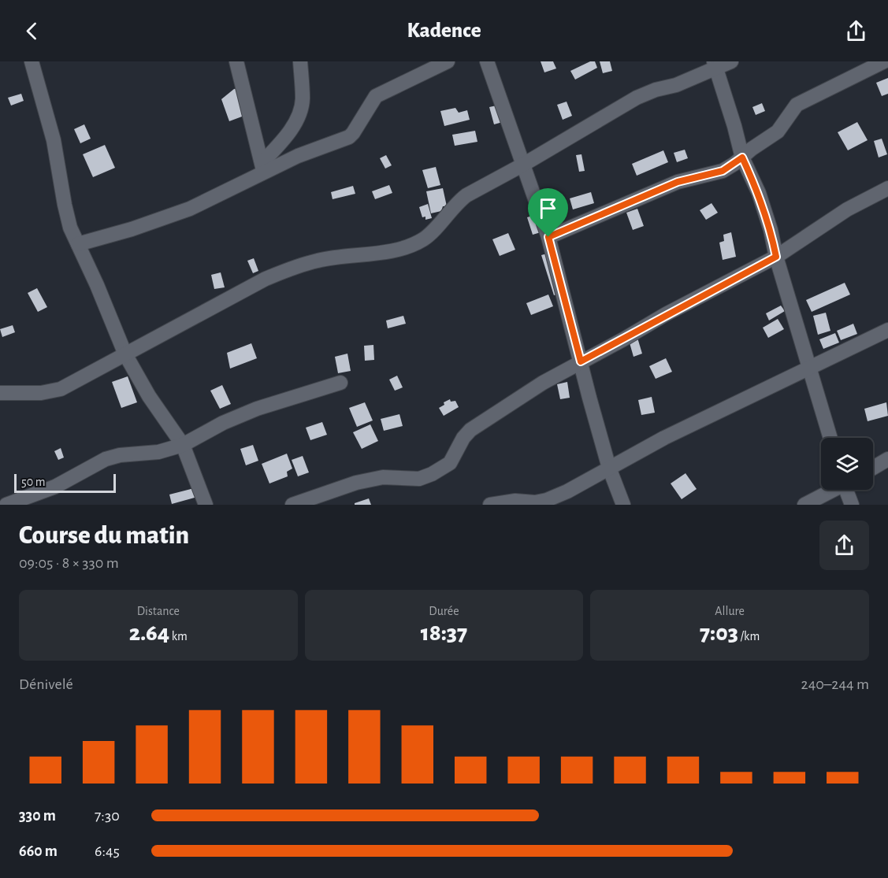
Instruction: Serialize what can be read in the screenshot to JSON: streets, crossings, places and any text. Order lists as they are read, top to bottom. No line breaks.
{"scale_bar":"50 m","page":{"header":"Kadence","scale":"50 m","heading":["Course du matin","09:05 · 8 × 330 m"],"stats":[["Distance","2.64 km"],["Durée","18:37"],["Allure","7:03 /km"]],"chart":["Dénivelé","240–244 m"],"list":[{"name":"330 m","note":"7:30"},{"name":"660 m","note":"6:45"}]}}
